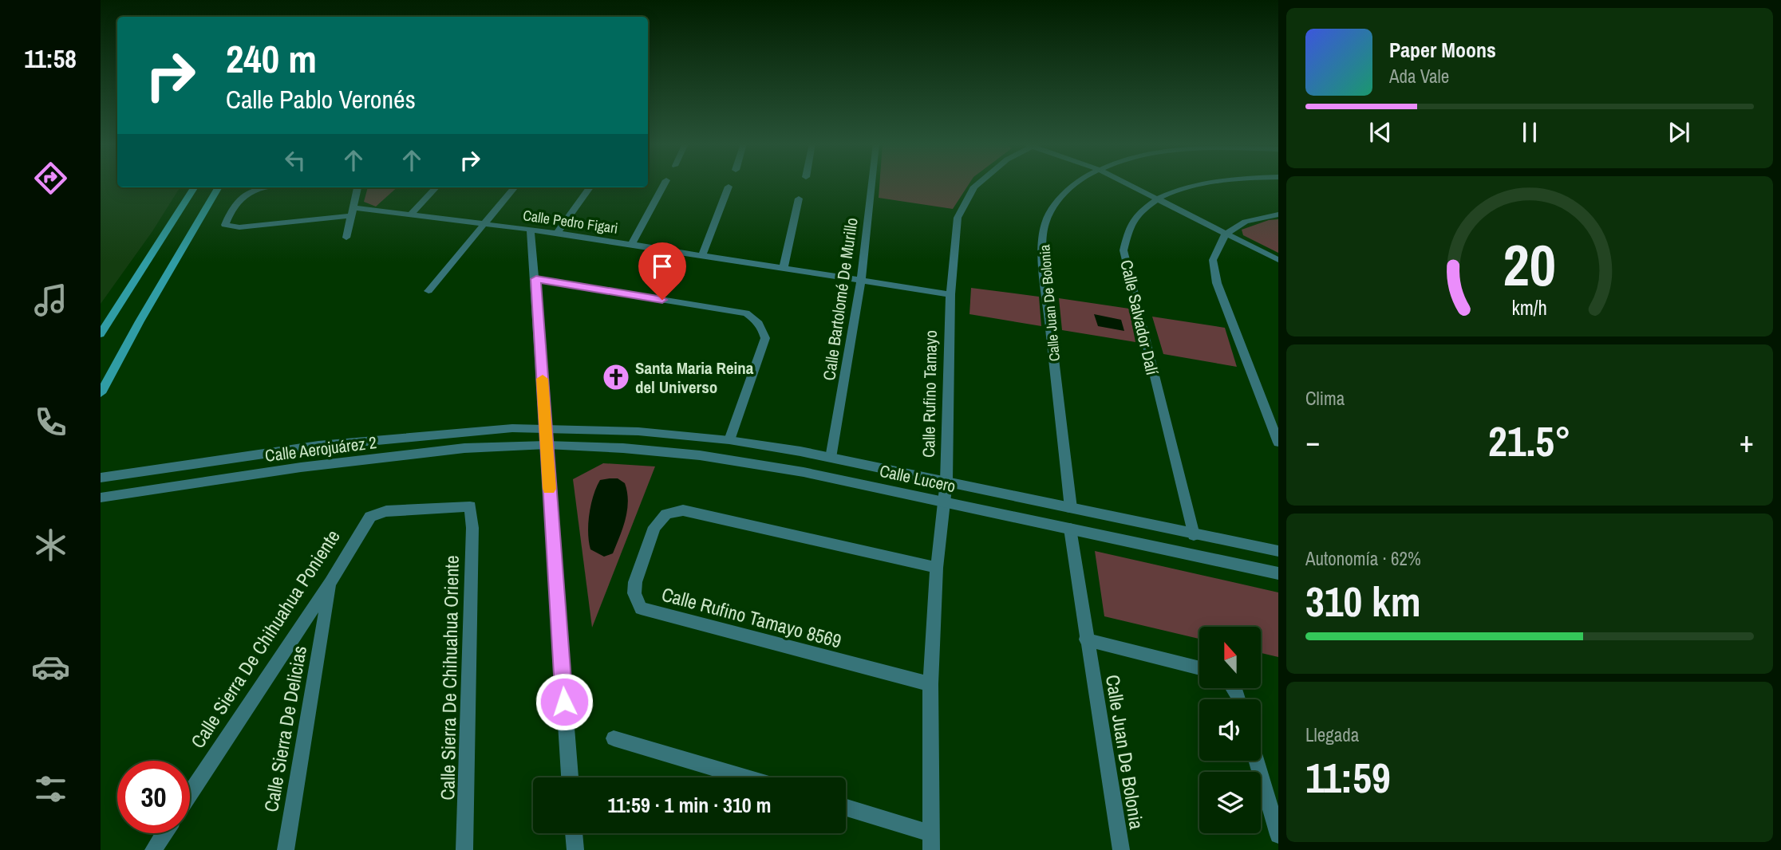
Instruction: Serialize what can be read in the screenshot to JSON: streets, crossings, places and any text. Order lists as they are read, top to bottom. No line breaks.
{"streets":{"street":["Calle Pedro Figari","Calle Bartolomé De Murillo","Calle Juan De Bolonia","Calle Salvador Dalí","Calle Rufino Tamayo","Calle Aerojuárez 2","Calle Lucero","Calle Rufino Tamayo 8569","Calle Sierra De Chihuahua Poniente","Calle Sierra De Chihuahua Oriente","Calle Sierra De Delicias"]},"crossings":[["Calle Pedro Figari","Calle Bartolomé De Murillo"],["Calle Pedro Figari","Calle Rufino Tamayo"],["Calle Bartolomé De Murillo","Calle Lucero"],["Calle Juan De Bolonia","Calle Lucero"],["Calle Salvador Dalí","Calle Lucero"],["Calle Rufino Tamayo","Calle Lucero"],["Calle Rufino Tamayo","Calle Rufino Tamayo 8569"],["Calle Aerojuárez 2","Calle Lucero"],["Calle Sierra De Chihuahua Poniente","Calle Sierra De Chihuahua Oriente"],["Calle Sierra De Chihuahua Poniente","Calle Sierra De Delicias"]],"places":{"church":["Santa Maria Reina del Universo"]},"north":"top","page":{"tabs":"11:58","turn":["240 m","Calle Pablo Veronés"],"song":["Paper Moons","Ada Vale"],"tile":["Clima",["Autonomía · 62%","310 km"],["Llegada","11:59"]],"heat":["−","21.5°","+"],"limit":"30","trip":"11:59 · 1 min · 310 m","gauge":["20","km/h"]}}
